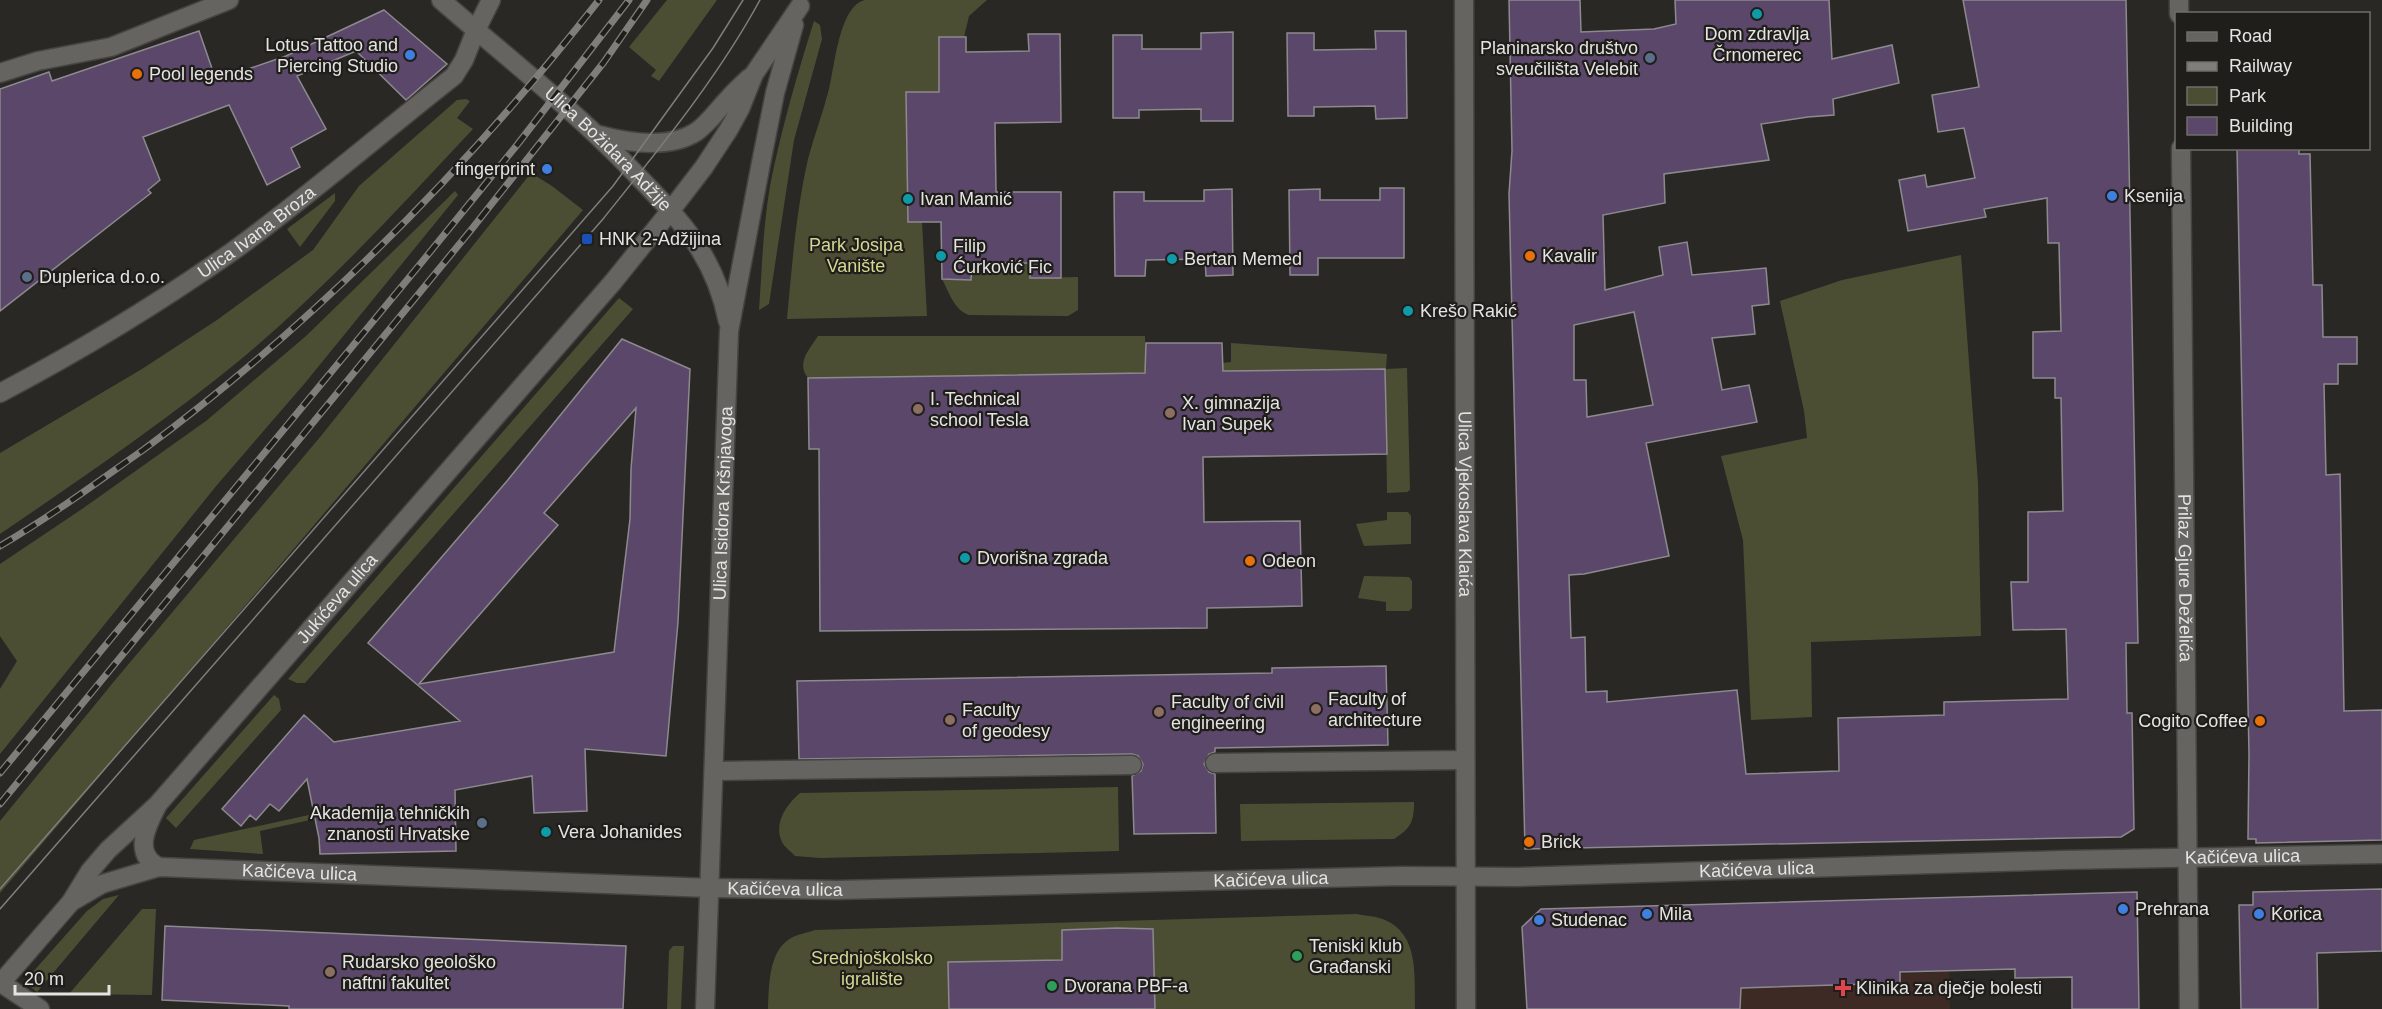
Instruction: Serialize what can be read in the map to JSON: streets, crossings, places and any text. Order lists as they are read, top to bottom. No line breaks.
{"streets":{"street":["Ulica Božidara Adžije","Ulica Ivana Broza","Ulica Isidora Kršnjavoga","Ulica Vjekoslava Klaića","Prilaz Gjure Deželića","Jukićeva ulica","Kačićeva ulica"]},"crossings":[["Ulica Božidara Adžije","Ulica Ivana Broza"],["Ulica Božidara Adžije","Ulica Isidora Kršnjavoga"],["Ulica Božidara Adžije","Jukićeva ulica"],["Ulica Isidora Kršnjavoga","Kačićeva ulica"],["Ulica Vjekoslava Klaića","Kačićeva ulica"],["Prilaz Gjure Deželića","Kačićeva ulica"],["Jukićeva ulica","Kačićeva ulica"]],"parks":["Park Josipa Vanište","Srednjoškolsko igralište"],"places":{"other":["Dom zdravlja Črnomerec","Lotus Tattoo and Piercing Studio","Planinarsko društvo sveučilišta Velebit","Pool legends","fingerprint","Ksenija","Ivan Mamić","Filip Ćurković Fic","Kavalir","Bertan Memed","Duplerica d.o.o.","Krešo Rakić","I. Technical school Tesla","X. gimnazija Ivan Supek","Dvorišna zgrada","Odeon","Faculty of architecture","Faculty of civil engineering","Faculty of geodesy","Cogito Coffee","Akademija tehničkih znanosti Hrvatske","Vera Johanides","Brick","Prehrana","Mila","Korica","Studenac","Teniski klub Građanski","Rudarsko geološko naftni fakultet","Dvorana PBF-a"],"transit":["HNK 2-Adžijina"],"health":["Klinika za dječje bolesti"]},"legend":["Road","Railway","Park","Building"],"scale_bar":"20 m"}
